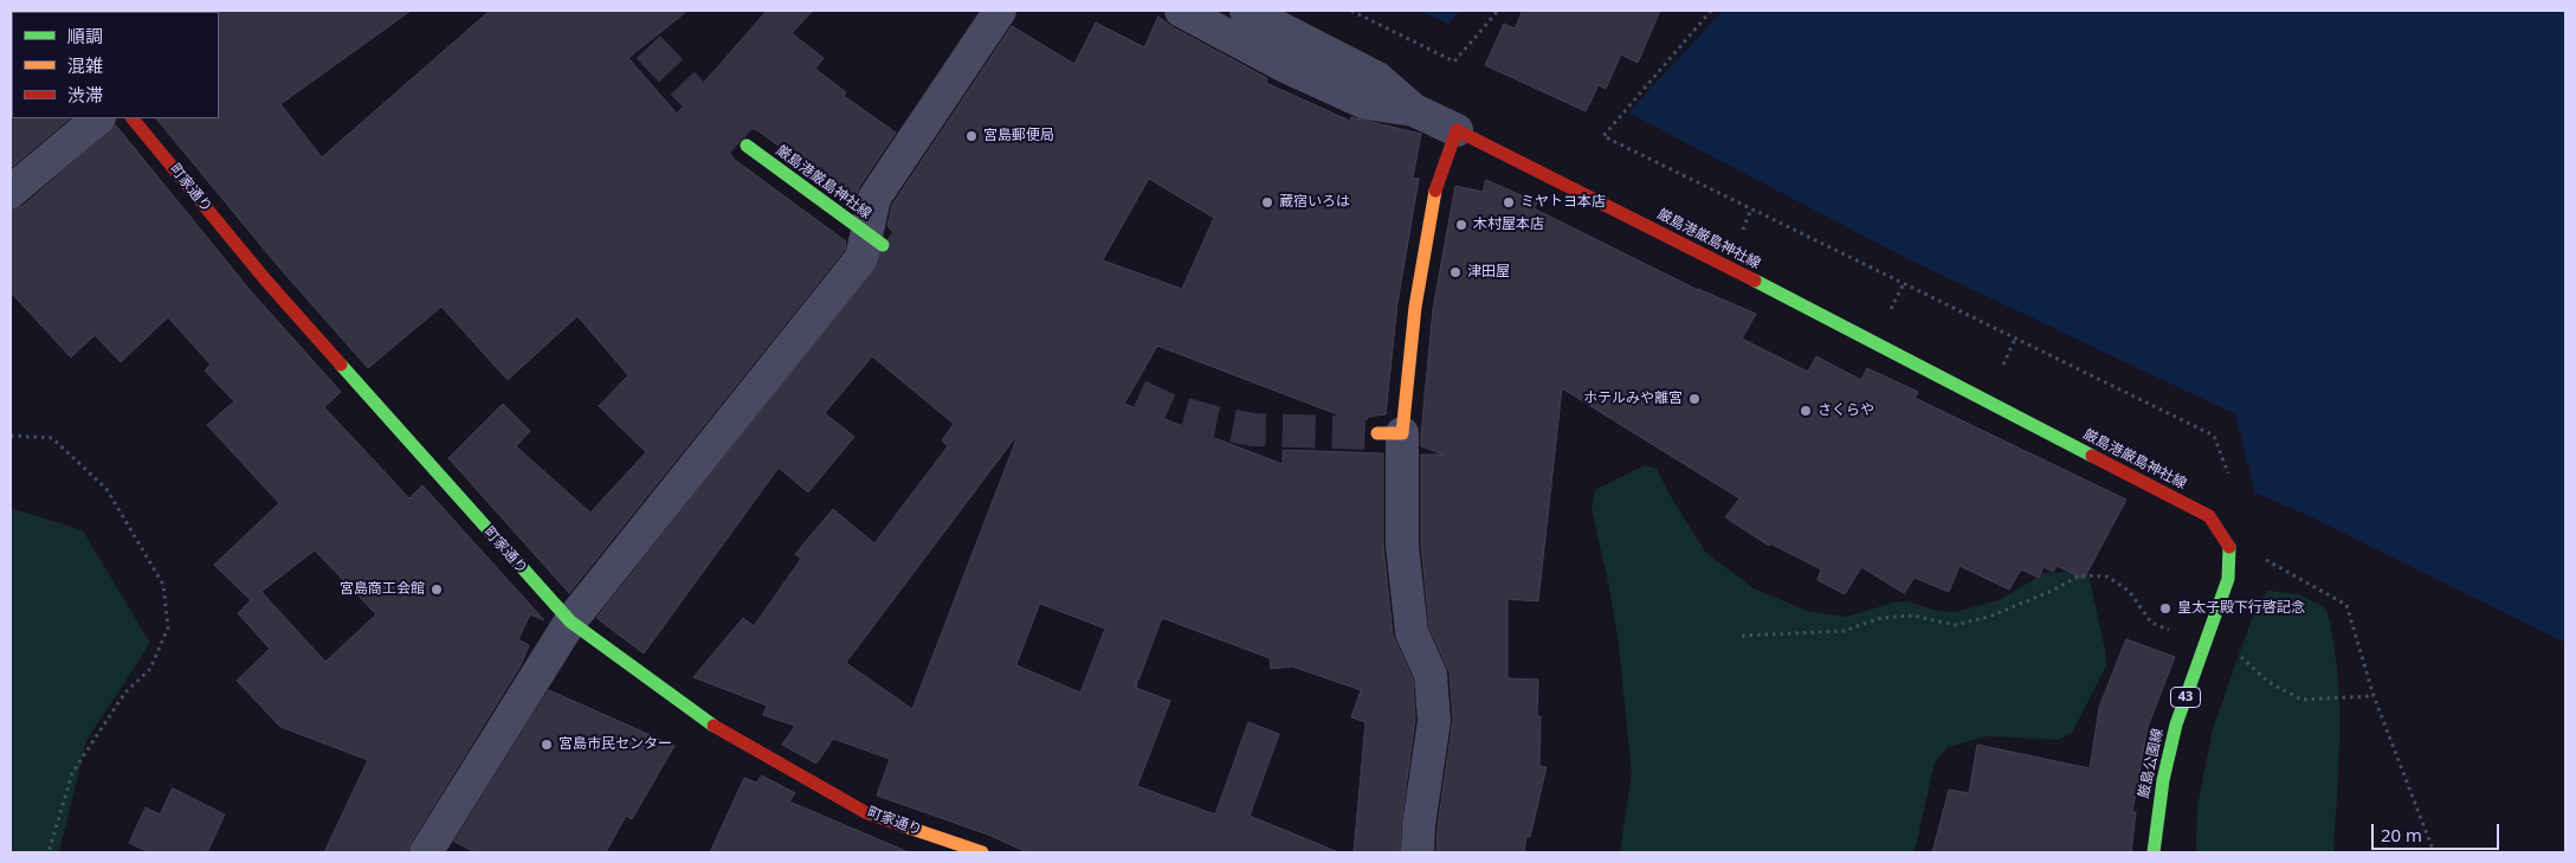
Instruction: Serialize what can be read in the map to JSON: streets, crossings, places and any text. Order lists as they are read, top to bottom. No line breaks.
{"streets":{"main road":["厳島港厳島神社線","町家通り","43","厳島公園線"]},"crossings":[["厳島港厳島神社線","厳島公園線"]],"places":["宮島郵便局","蔵宿いろは","ミヤトヨ本店","木村屋本店","津田屋","ホテルみや離宮","さくらや","宮島商工会館","皇太子殿下行啓記念","宮島市民センター"],"legend":["順調","混雑","渋滞"],"scale_bar":"20 m"}
